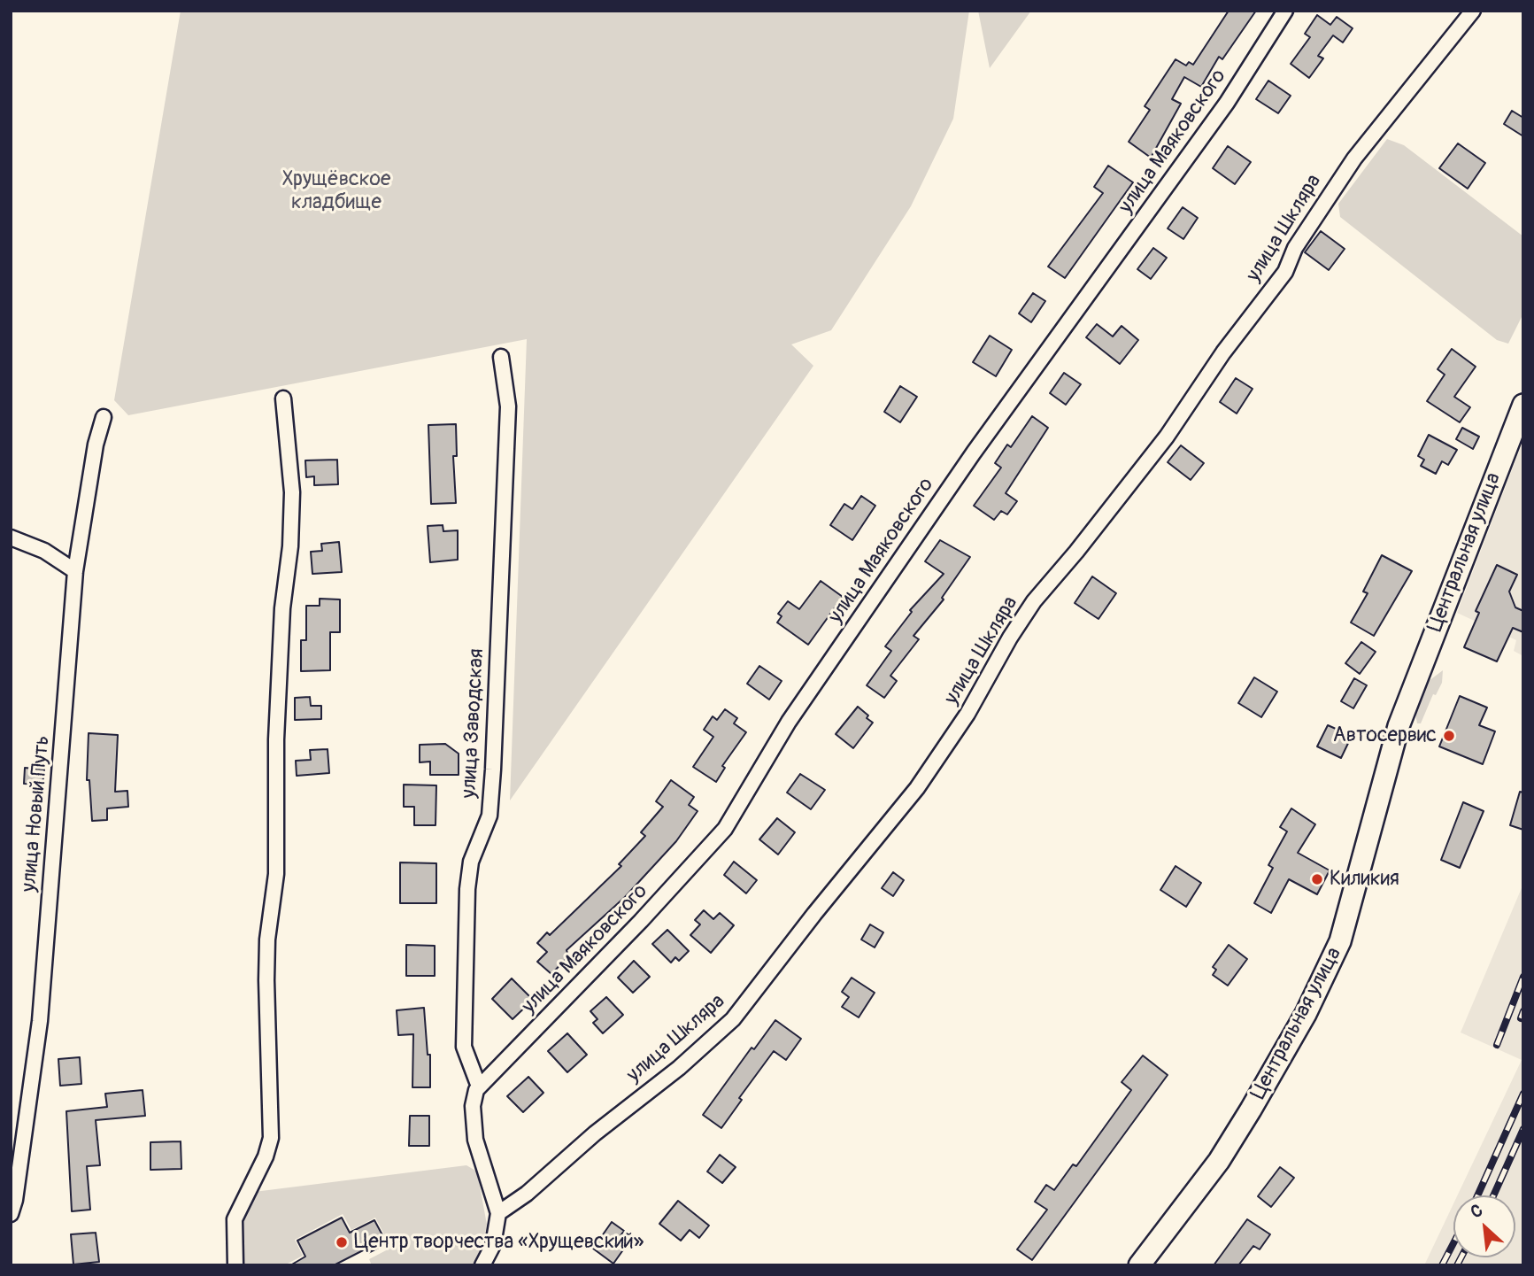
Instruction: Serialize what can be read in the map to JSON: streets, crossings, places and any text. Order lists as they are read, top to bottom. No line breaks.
{"streets":{"main road":["Центральная улица"],"street":["улица Маяковского","улица Шкляра","улица Заводская","улица Новый Путь"]},"crossings":[["улица Маяковского","улица Заводская"]],"parks":["Хрущёвское кладбище"],"places":["Автосервис","Киликия","Центр творчества «Хрущевский»"],"north":"top left"}
